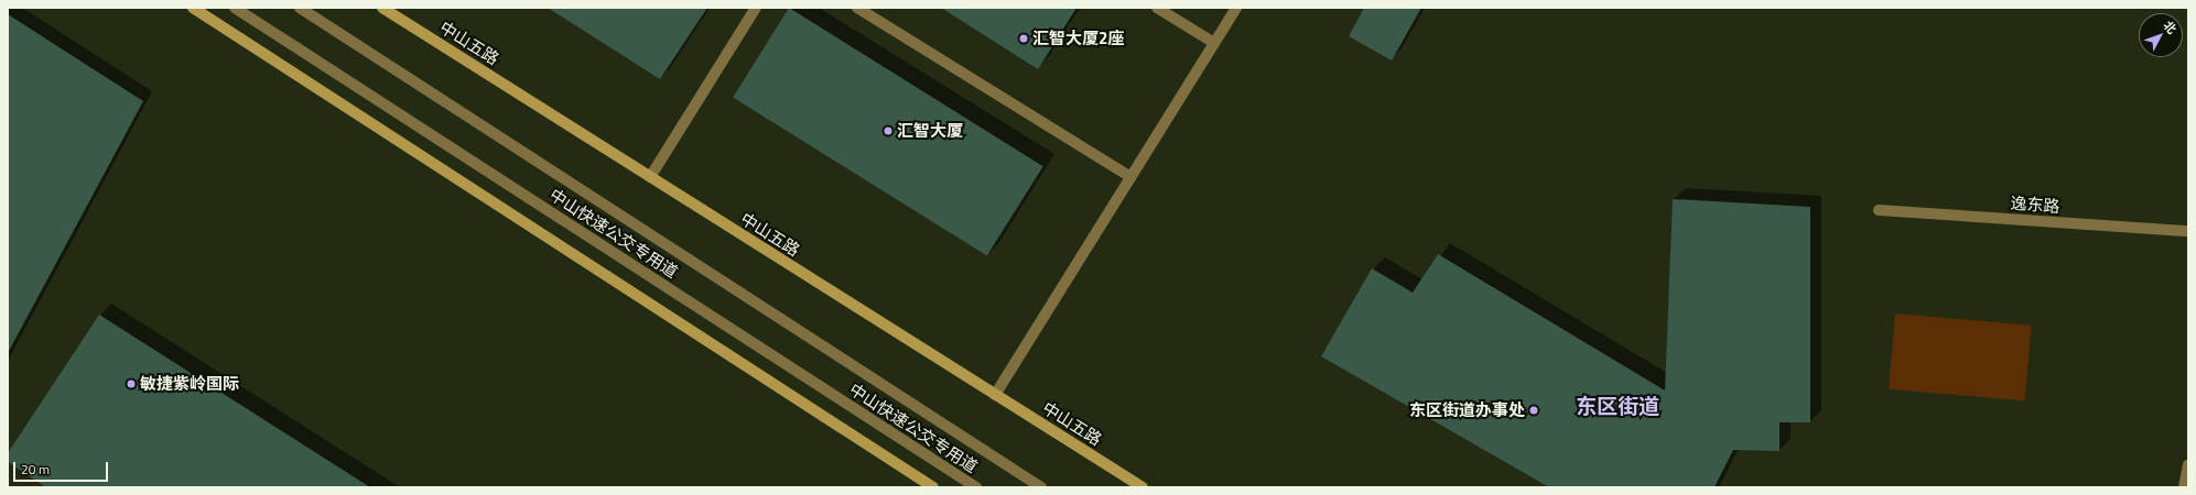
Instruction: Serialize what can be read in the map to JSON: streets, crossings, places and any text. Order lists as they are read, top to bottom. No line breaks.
{"streets":{"main road":["中山五路"],"street":["逸东路","中山快速公交专用道"]},"districts":["东区街道"],"places":["汇智大厦2座","汇智大厦","敏捷紫岭国际","东区街道办事处"],"scale_bar":"20 m","north":"top right"}
